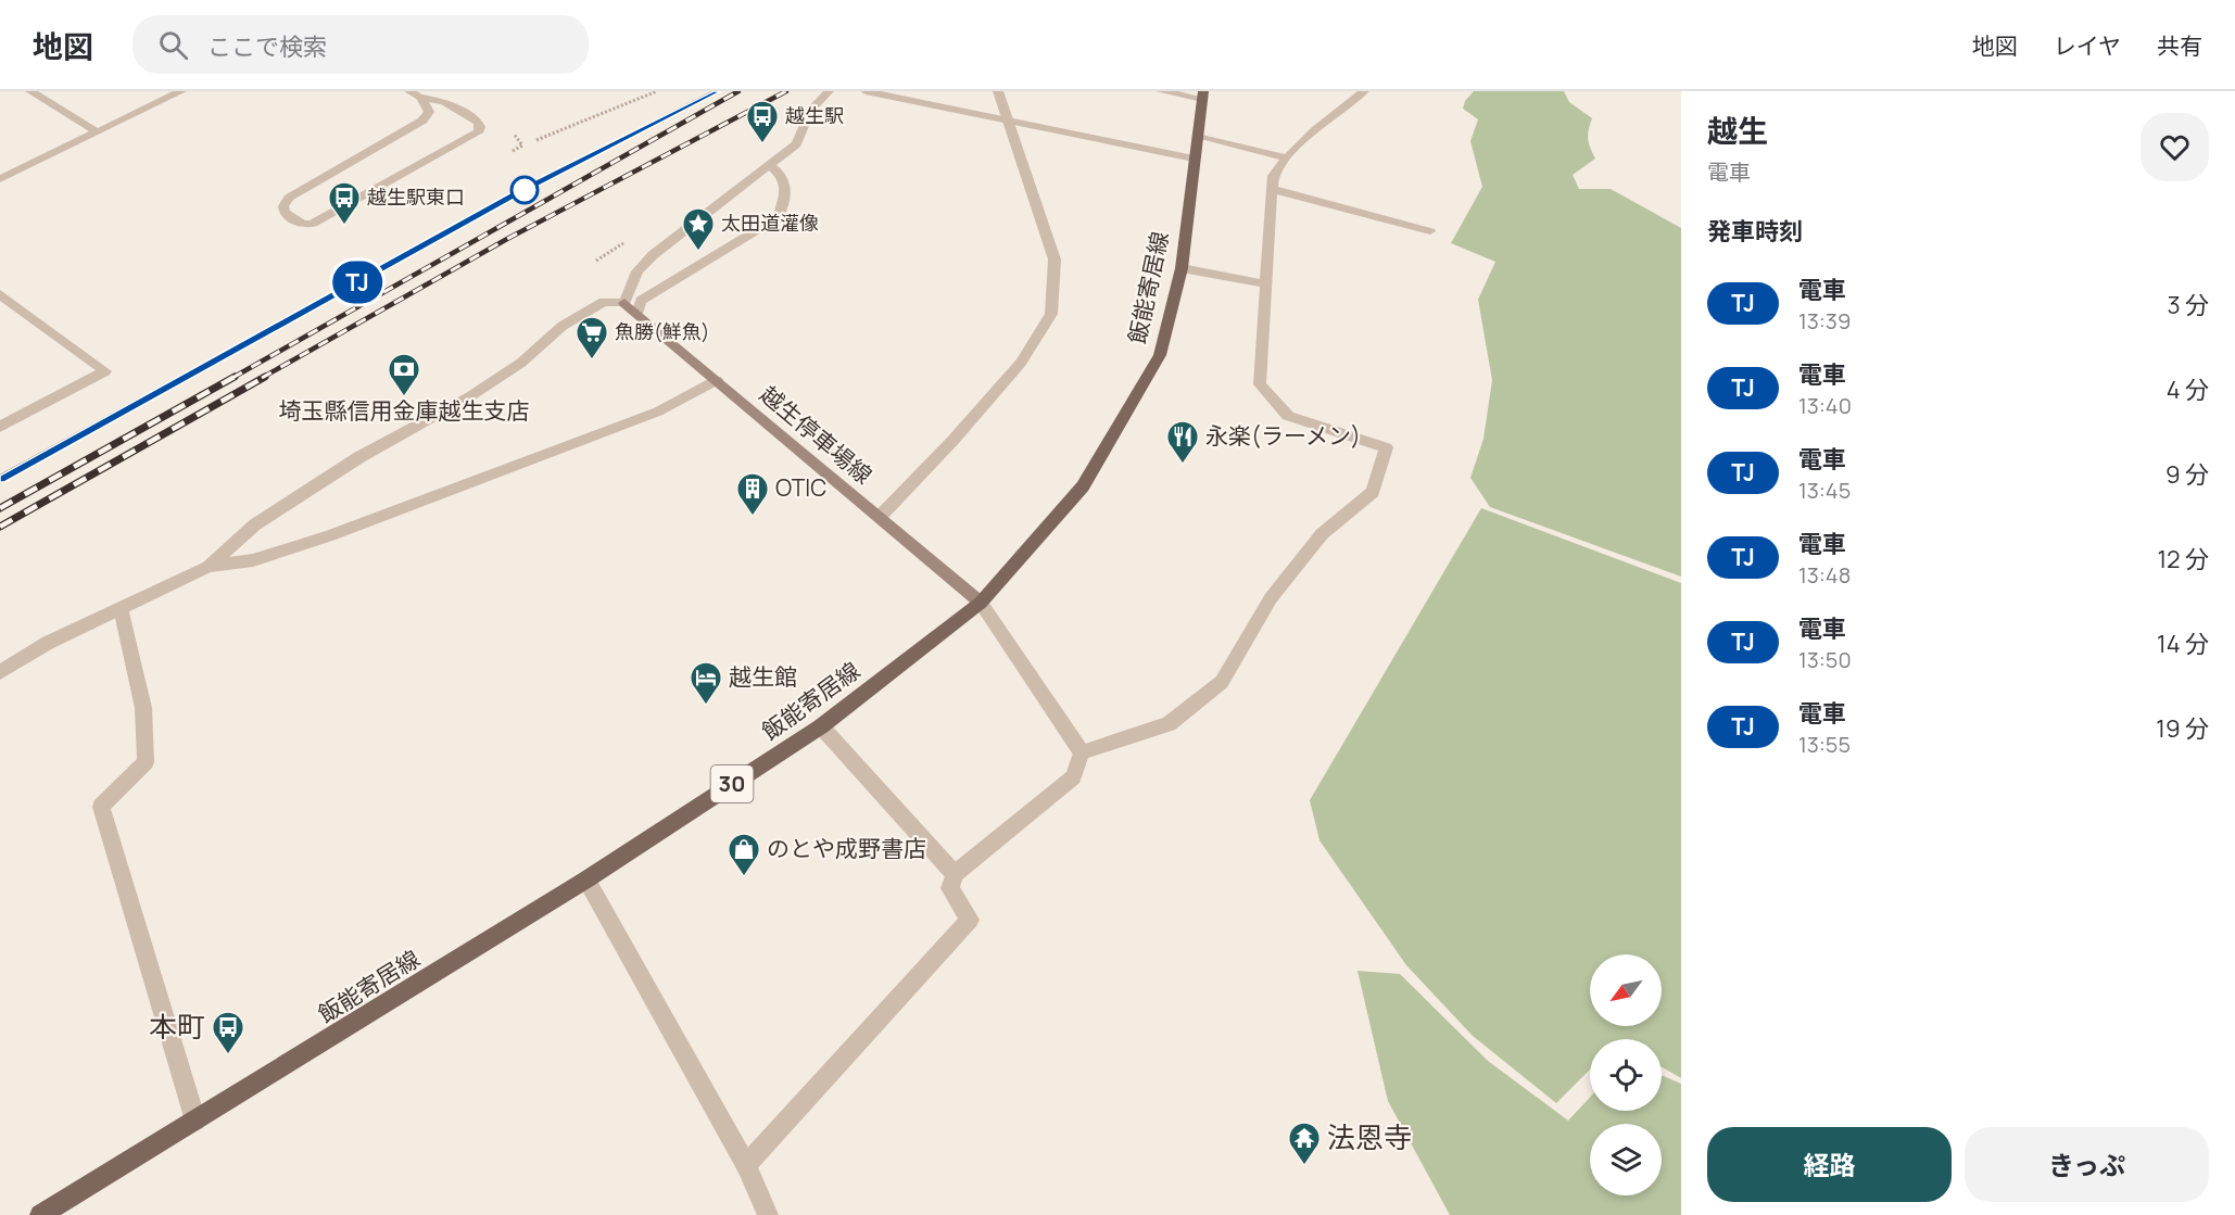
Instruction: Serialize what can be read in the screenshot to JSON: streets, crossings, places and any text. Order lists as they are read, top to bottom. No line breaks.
{"streets":{"main road":["飯能寄居線","越生停車場線","30"]},"crossings":[["飯能寄居線","越生停車場線"]],"places":{"bus stop":["越生駅","越生駅東口","本町"],"place":["太田道灌像"],"supermarket":["魚勝(鮮魚)"],"bank":["埼玉縣信用金庫越生支店"],"restaurant":["永楽(ラーメン)"],"building":["OTIC"],"hotel":["越生館"],"shop":["のとや成野書店"],"temple":["法恩寺"]},"north":"bottom left","page":{"header":"地図","search":"ここで検索","nav":["地図","レイヤ","共有"],"on_map":"TJ","heading":[["越生","電車"],"発車時刻"],"list":[{"mark":"TJ","name":"電車","note":"13:39","value":"3 分"},{"mark":"TJ","name":"電車","note":"13:40","value":"4 分"},{"mark":"TJ","name":"電車","note":"13:45","value":"9 分"},{"mark":"TJ","name":"電車","note":"13:48","value":"12 分"},{"mark":"TJ","name":"電車","note":"13:50","value":"14 分"},{"mark":"TJ","name":"電車","note":"13:55","value":"19 分"}],"buttons":["経路","きっぷ"]}}
